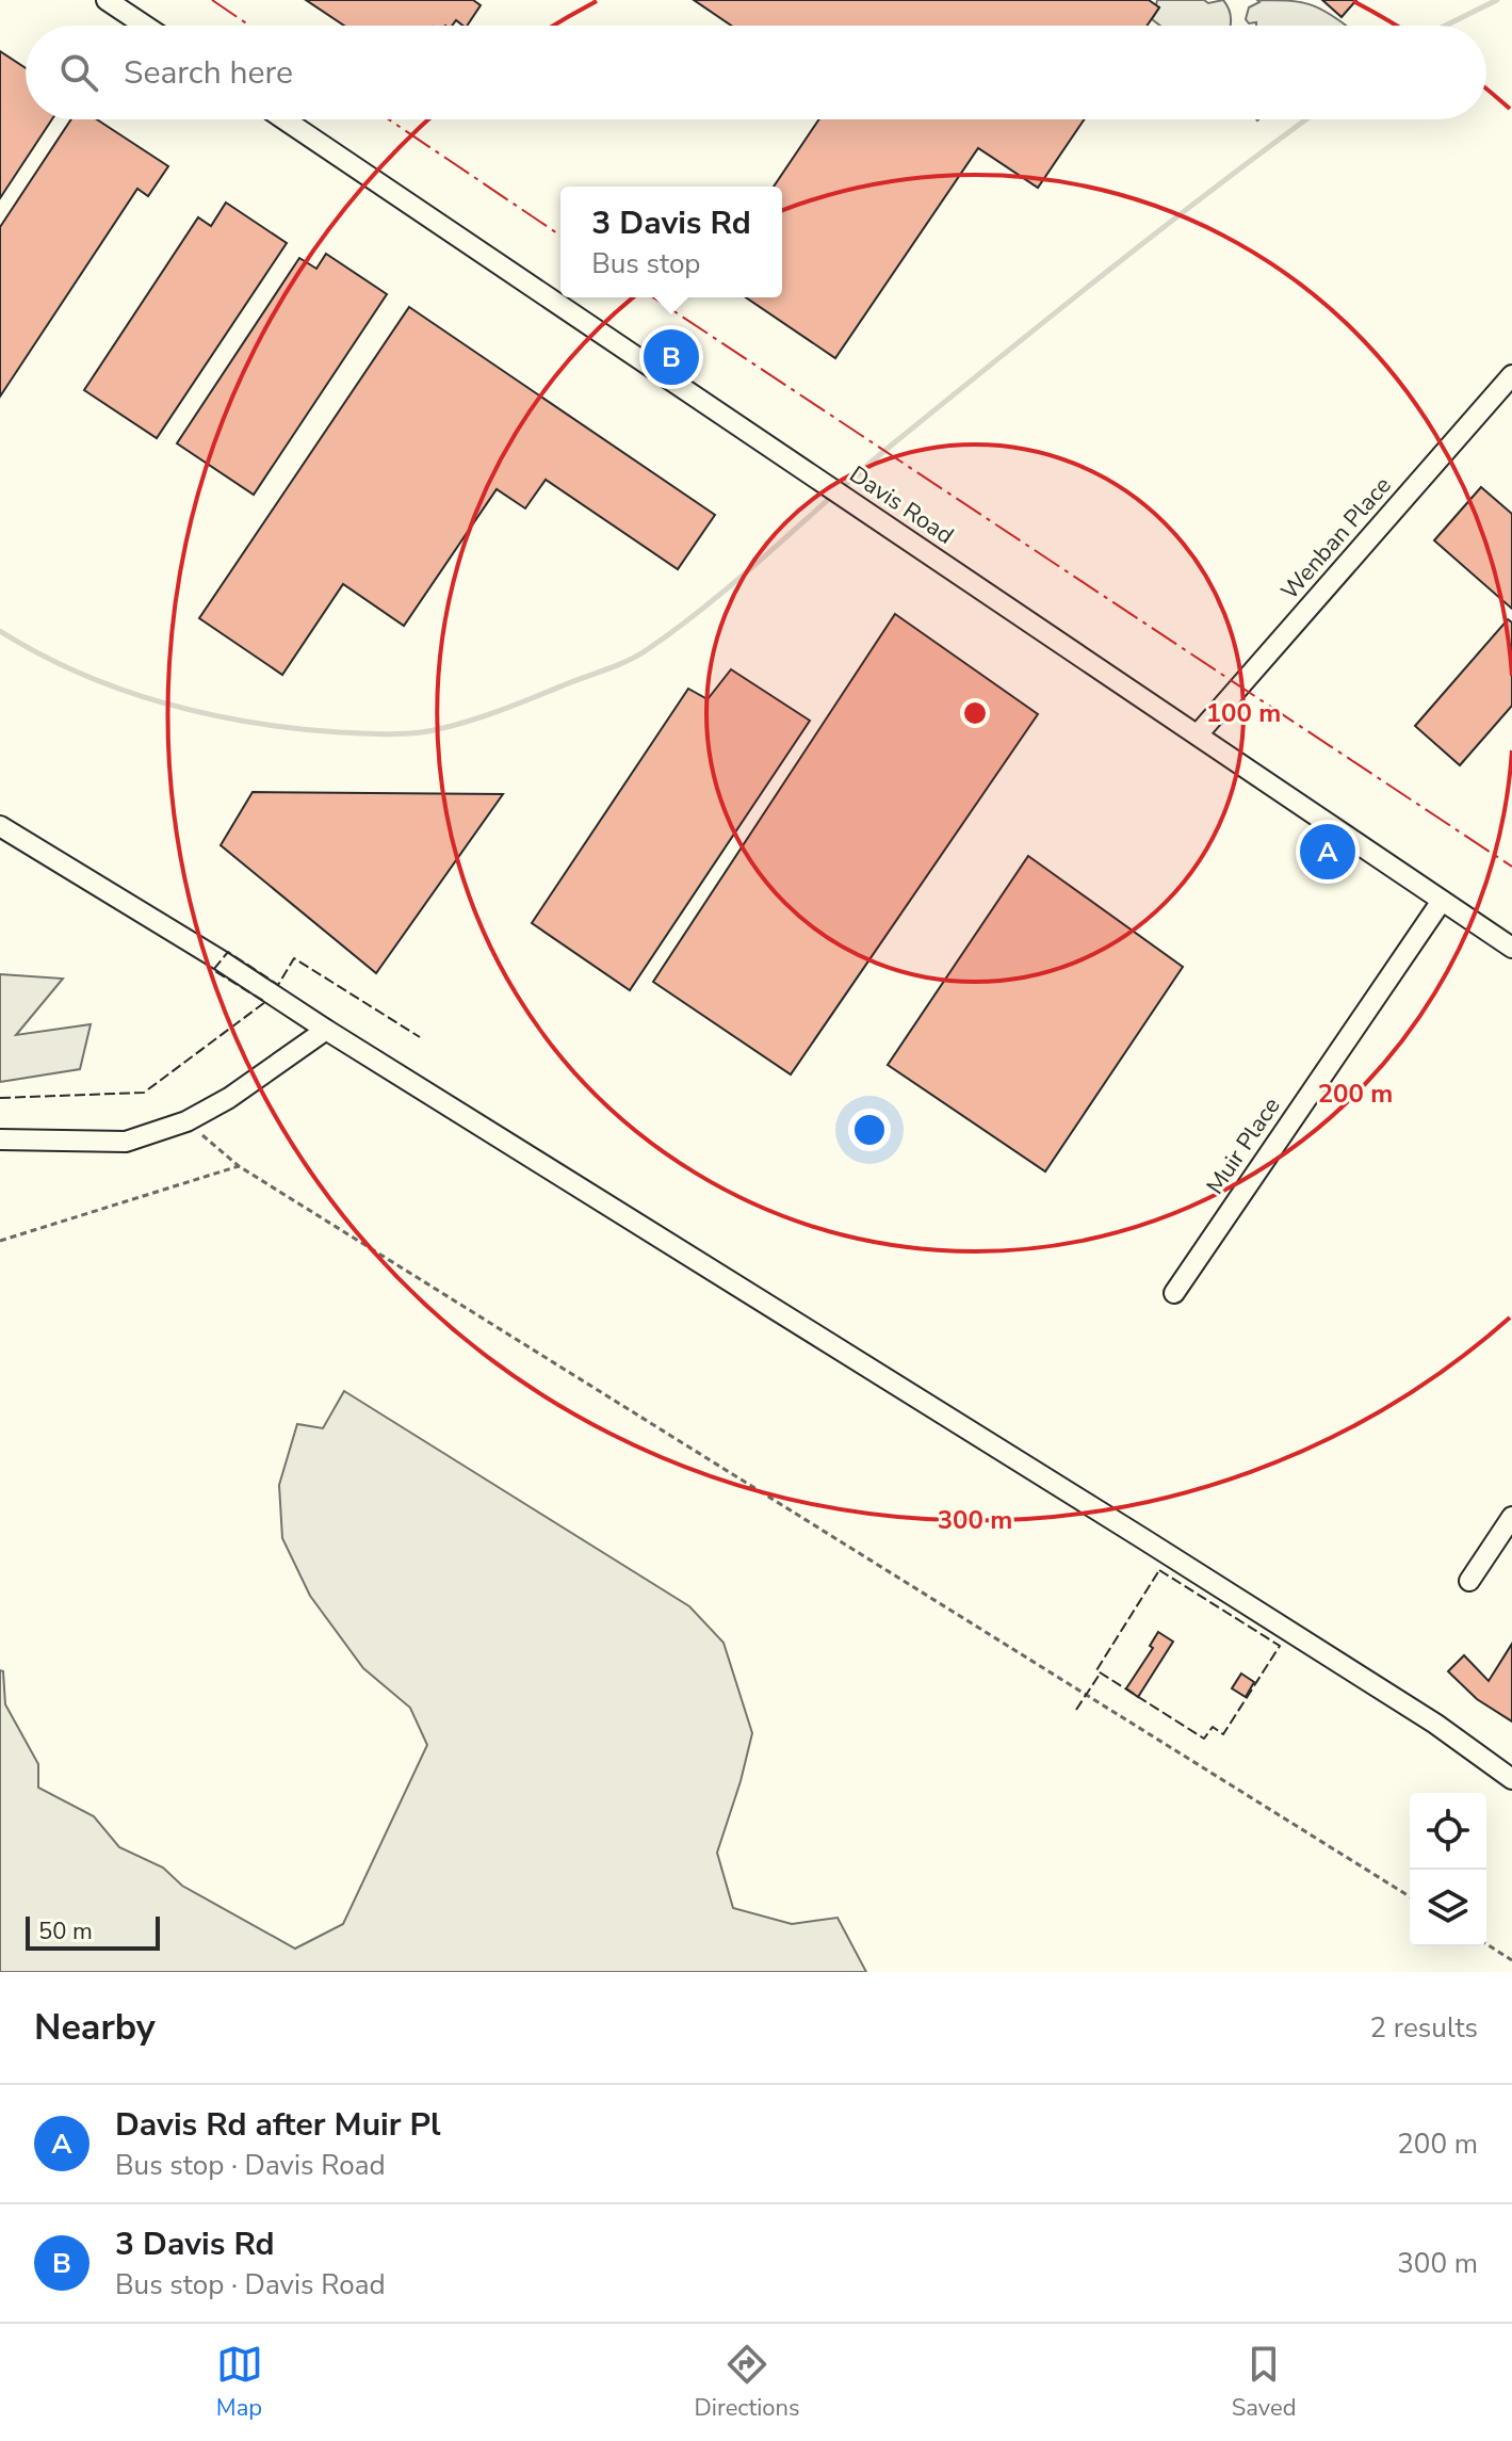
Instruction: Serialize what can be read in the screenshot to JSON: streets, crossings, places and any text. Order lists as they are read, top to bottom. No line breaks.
{"streets":{"street":["Davis Road","Wenban Place","Muir Place"]},"crossings":[["Davis Road","Wenban Place"],["Davis Road","Muir Place"]],"scale_bar":"50 m","page":{"search":"Search here","popup":["3 Davis Rd","Bus stop"],"pins":["B","A"],"scale":"50 m","heading":["Nearby","2 results"],"list":[{"mark":"A","name":"Davis Rd after Muir Pl","note":"Bus stop · Davis Road","value":"200 m"},{"mark":"B","name":"3 Davis Rd","note":"Bus stop · Davis Road","value":"300 m"}],"nav":["Map","Directions","Saved"]},"rings":["100 m","200 m","300 m"]}
